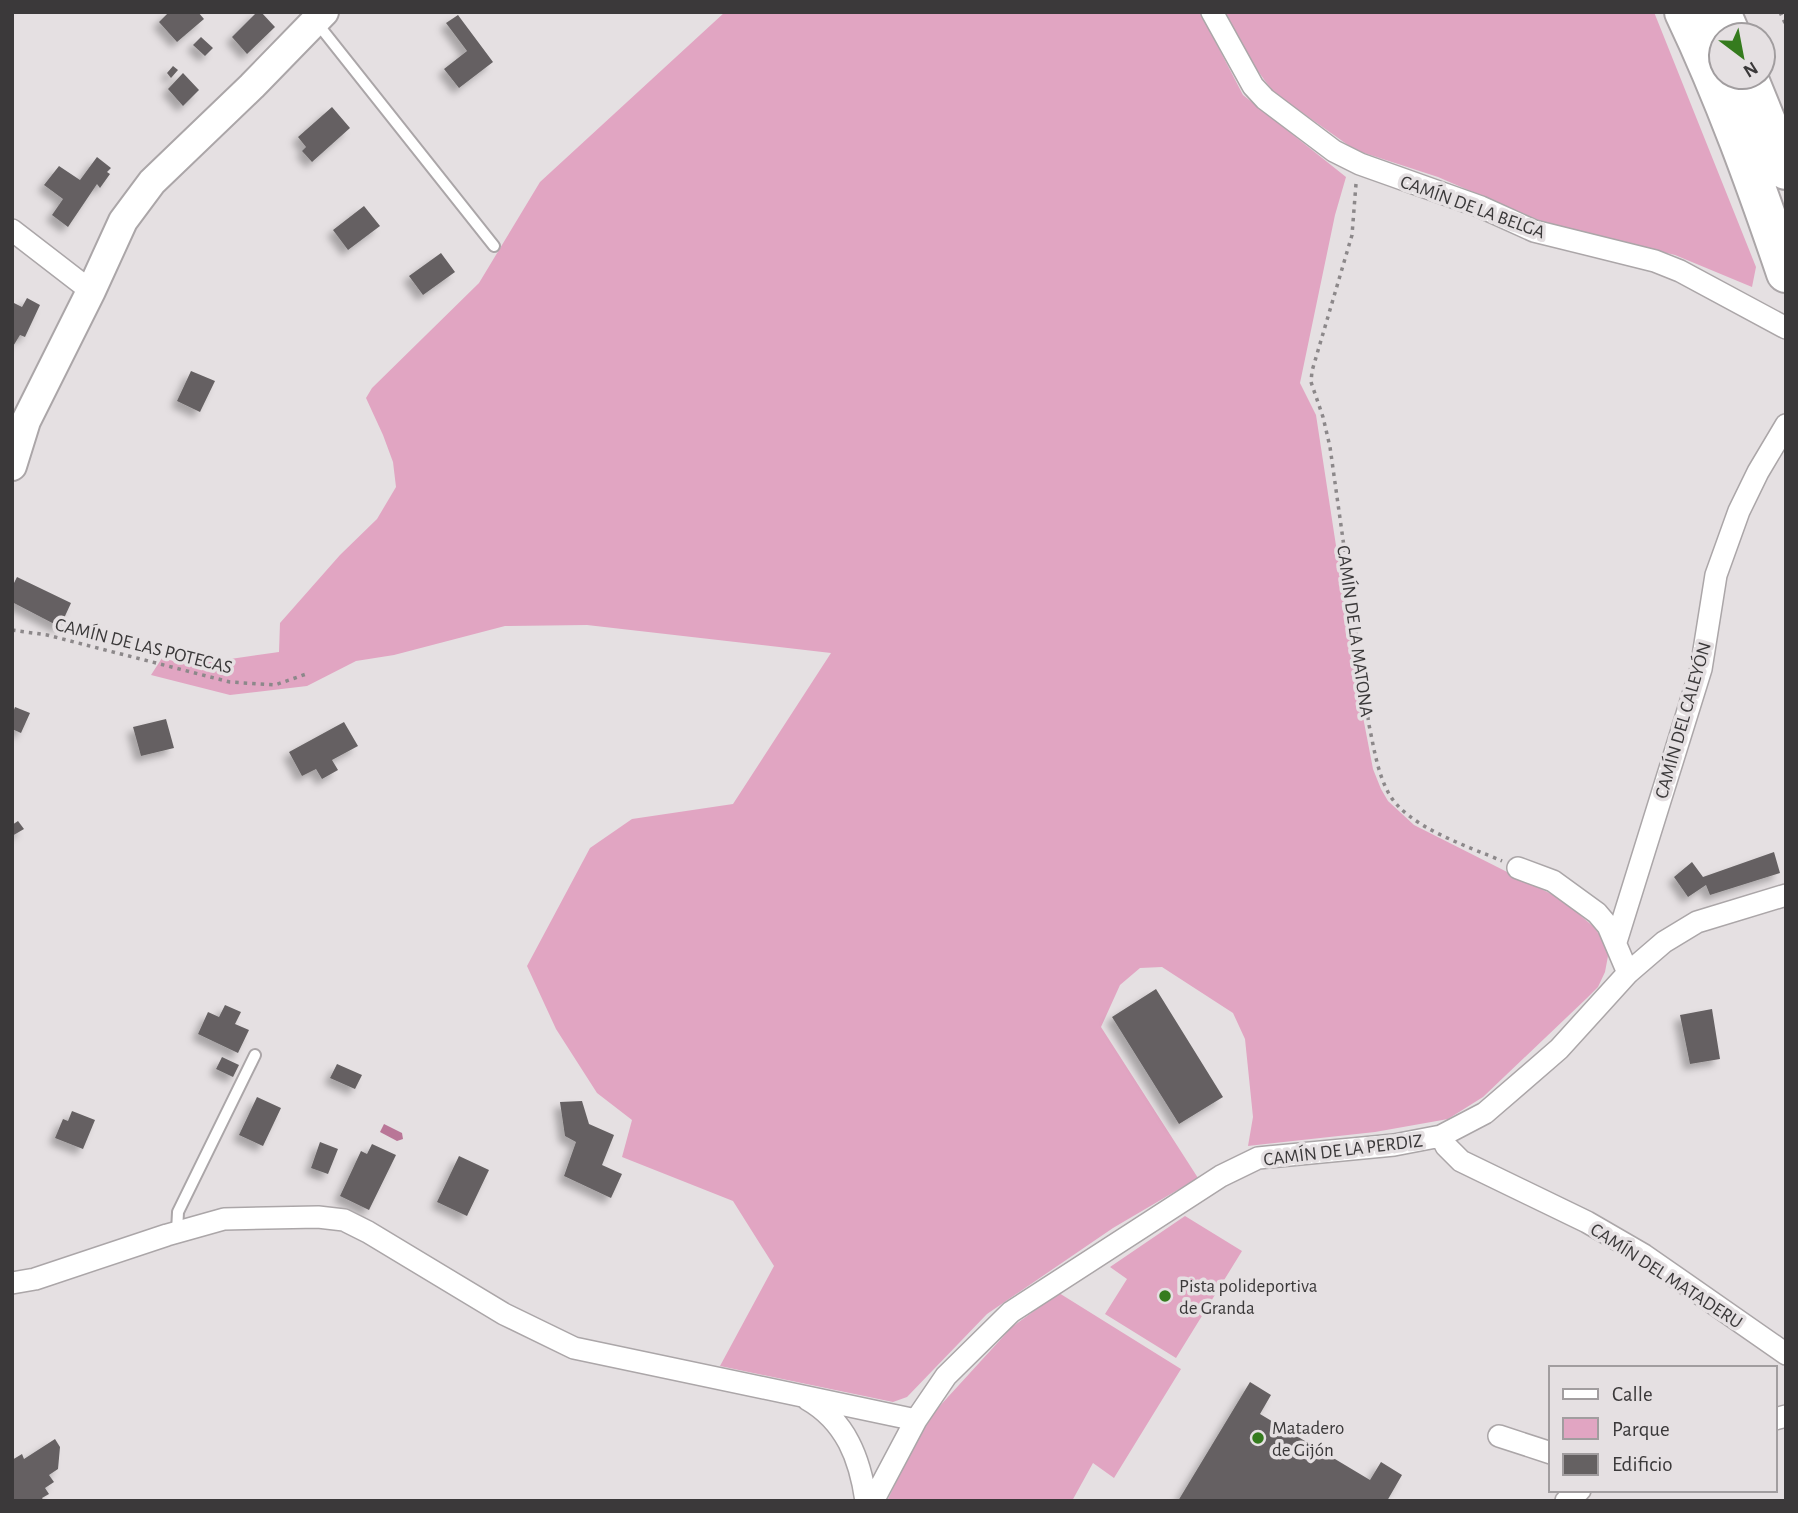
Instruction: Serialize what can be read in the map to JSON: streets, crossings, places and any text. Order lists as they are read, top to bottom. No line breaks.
{"streets":{"street":["CAMÍN DE LA BELGA","CAMÍN DEL CALEYÓN","CAMÍN DE LA PERDIZ","CAMÍN DEL MATADERU"],"path":["CAMÍN DE LA MATONA","CAMÍN DE LAS POTECAS"]},"crossings":[["CAMÍN DE LA BELGA","CAMÍN DE LA MATONA"],["CAMÍN DE LA PERDIZ","CAMÍN DEL MATADERU"]],"places":["Pista polideportiva de Granda","Matadero de Gijón"],"legend":["Calle","Parque","Edificio"],"north":"bottom right"}
